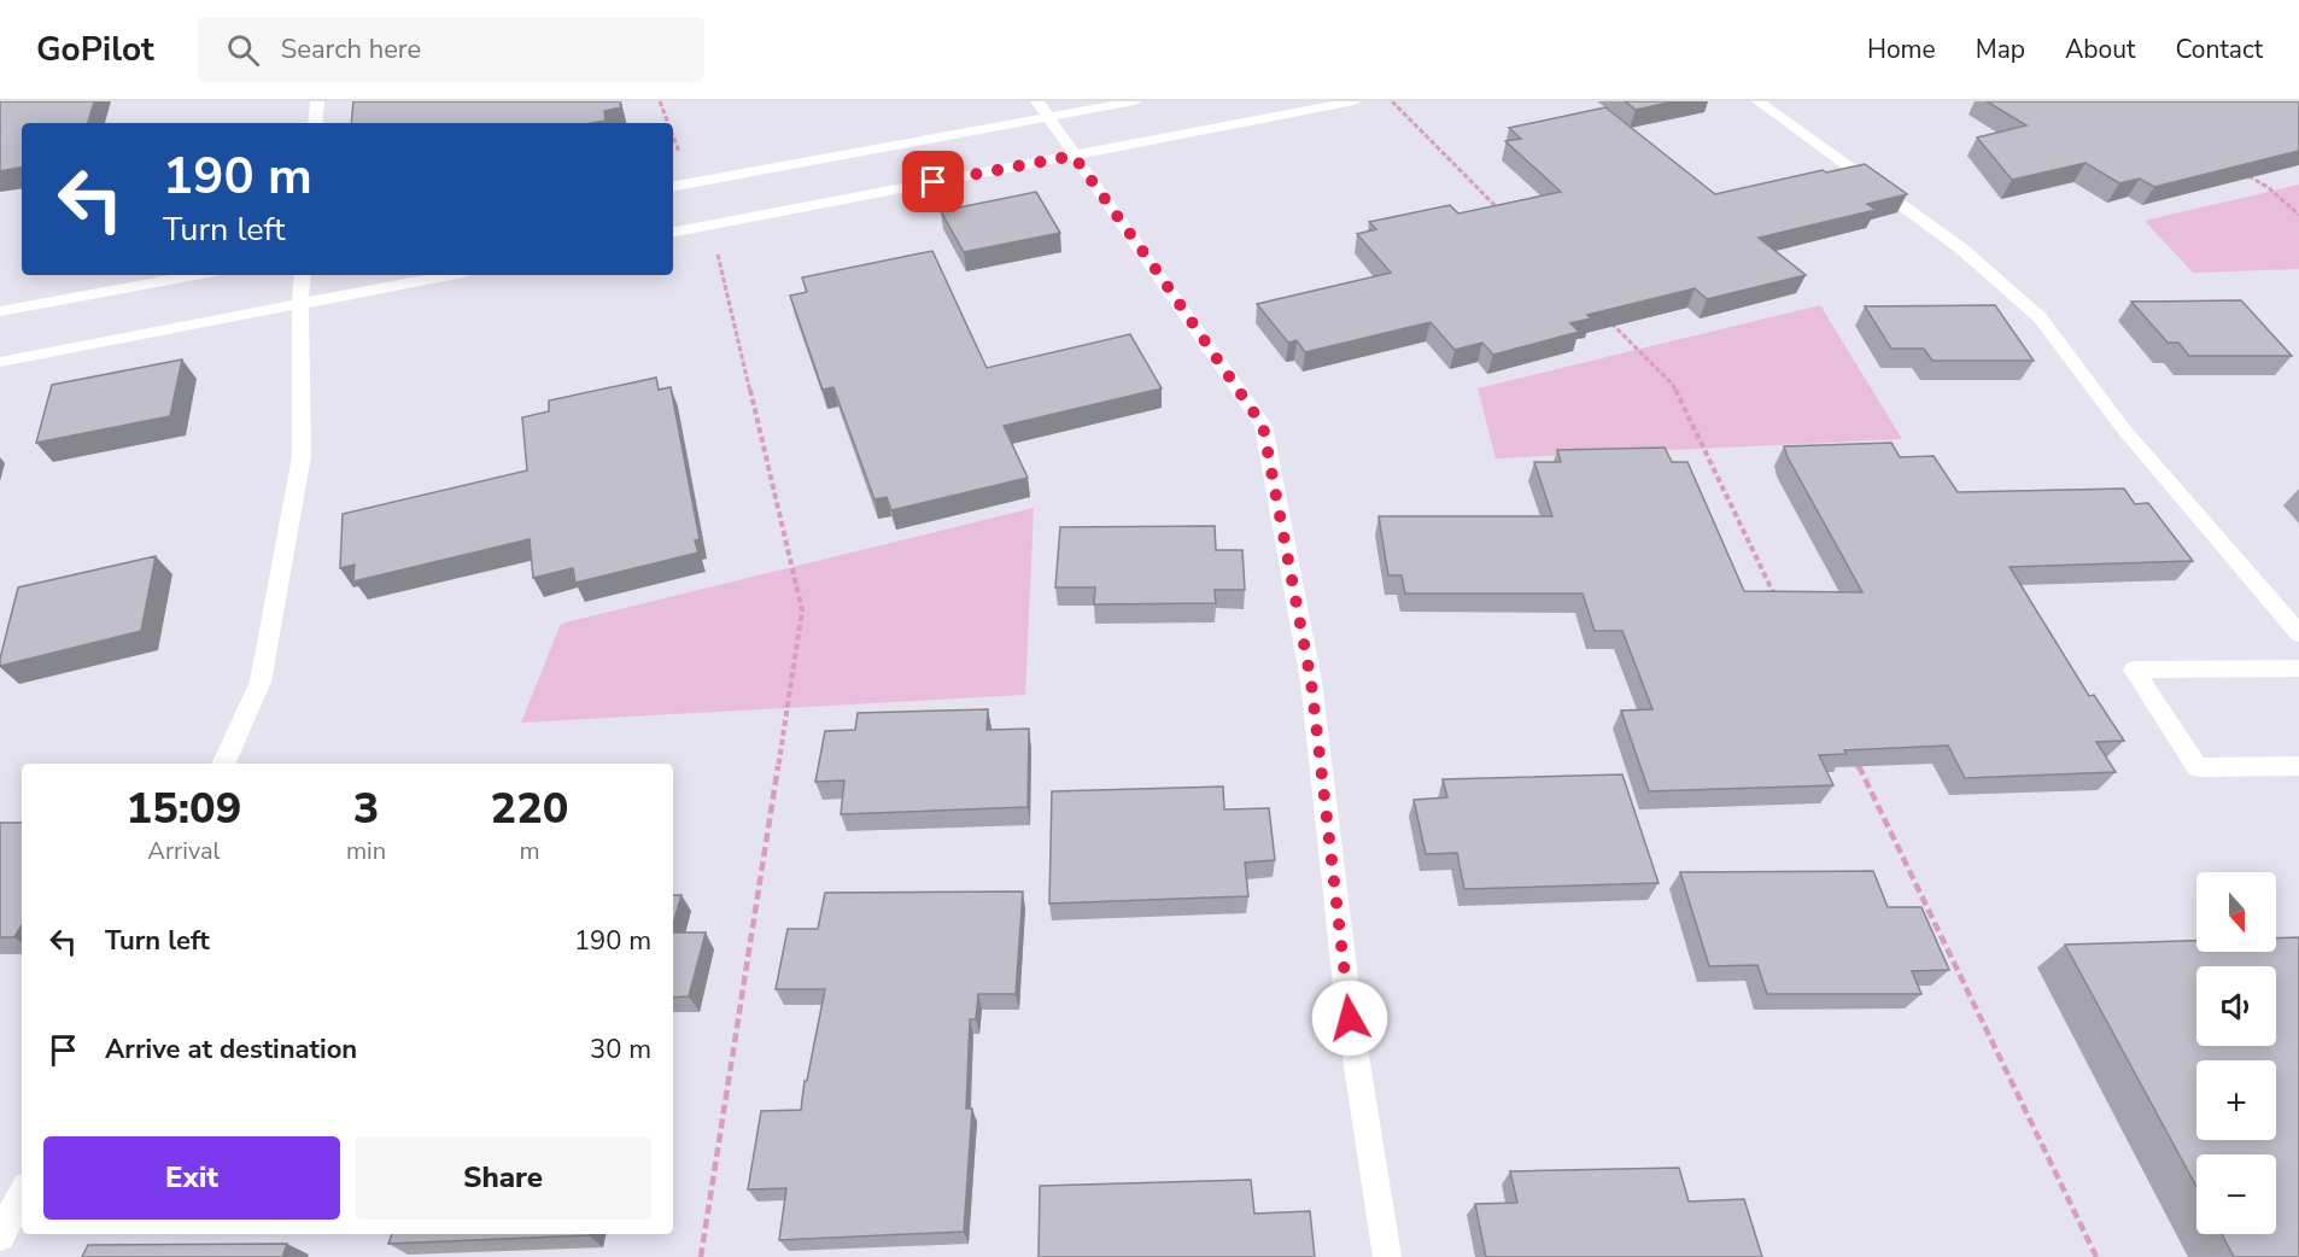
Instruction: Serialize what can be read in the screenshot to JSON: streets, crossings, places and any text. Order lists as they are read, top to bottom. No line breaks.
{"north":"bottom","page":{"header":"GoPilot","search":"Search here","nav":["Home","Map","About","Contact"],"turn":["190 m","Turn left"],"eta":["15:09","Arrival","3","min","220","m"],"map_buttons":["+","−"],"list":[{"name":"Turn left","value":"190 m"},{"name":"Arrive at destination","value":"30 m"}],"buttons":["Exit","Share"]}}
